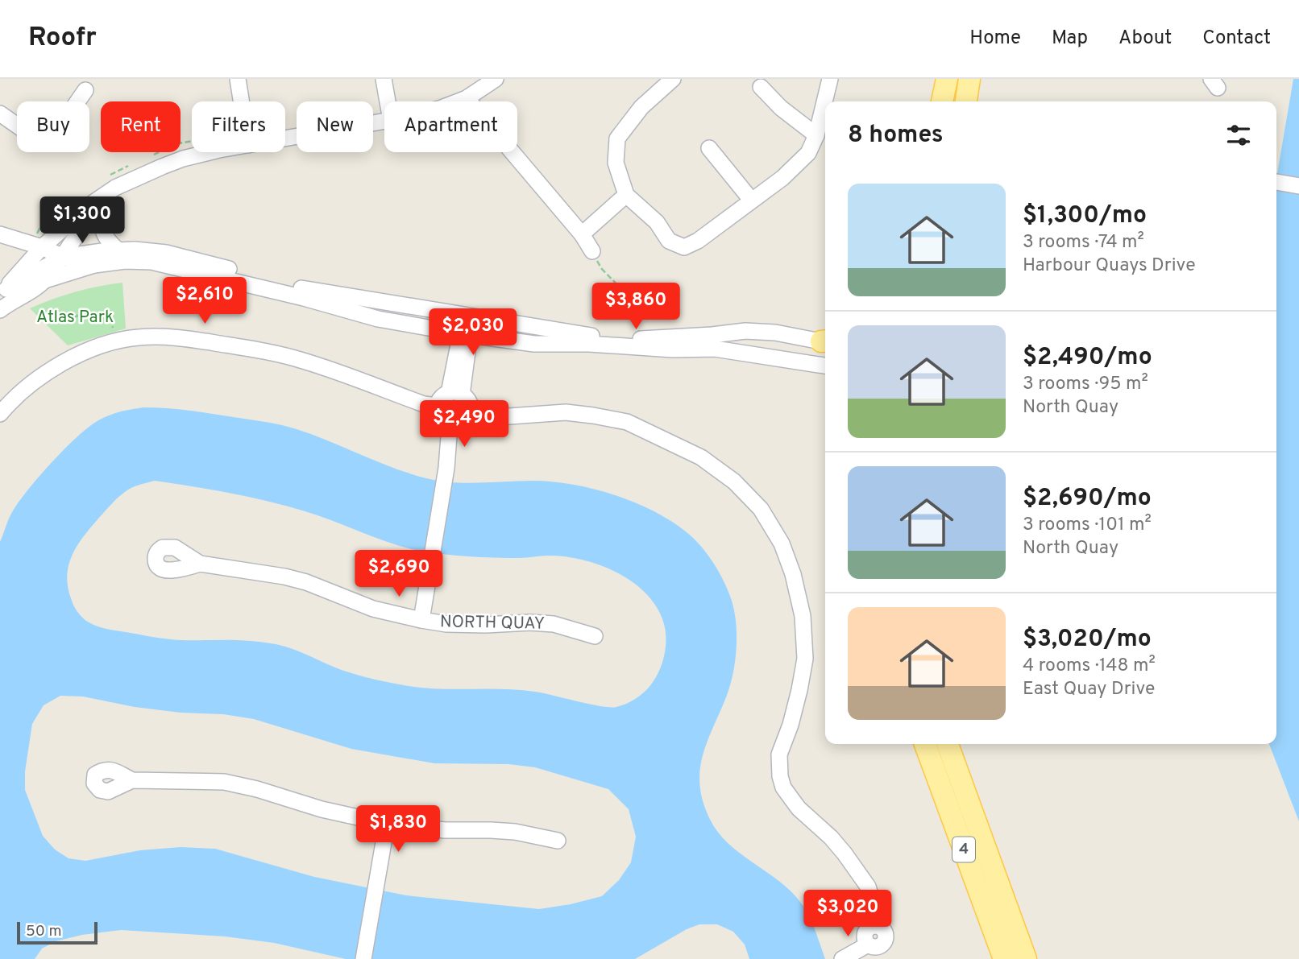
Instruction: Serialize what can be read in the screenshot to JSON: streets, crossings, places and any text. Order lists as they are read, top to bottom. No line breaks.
{"streets":{"main road":["4"],"street":["NORTH QUAY"]},"parks":["Atlas Park"],"scale_bar":"50 m","page":{"header":"Roofr","nav":["Home","Map","About","Contact"],"chip":["Buy","Rent","Filters","New","Apartment"],"heading":"8 homes","list":[{"name":"$1,300/mo","note":"3 rooms · 74 m² · Harbour Quays Drive"},{"name":"$2,490/mo","note":"3 rooms · 95 m² · North Quay"},{"name":"$2,690/mo","note":"3 rooms · 101 m² · North Quay"},{"name":"$3,020/mo","note":"4 rooms · 148 m² · East Quay Drive"}],"price":["$1,300","$2,610","$3,860","$2,030","$2,490","$2,690","$1,830","$3,020"],"scale":"50 m"}}
